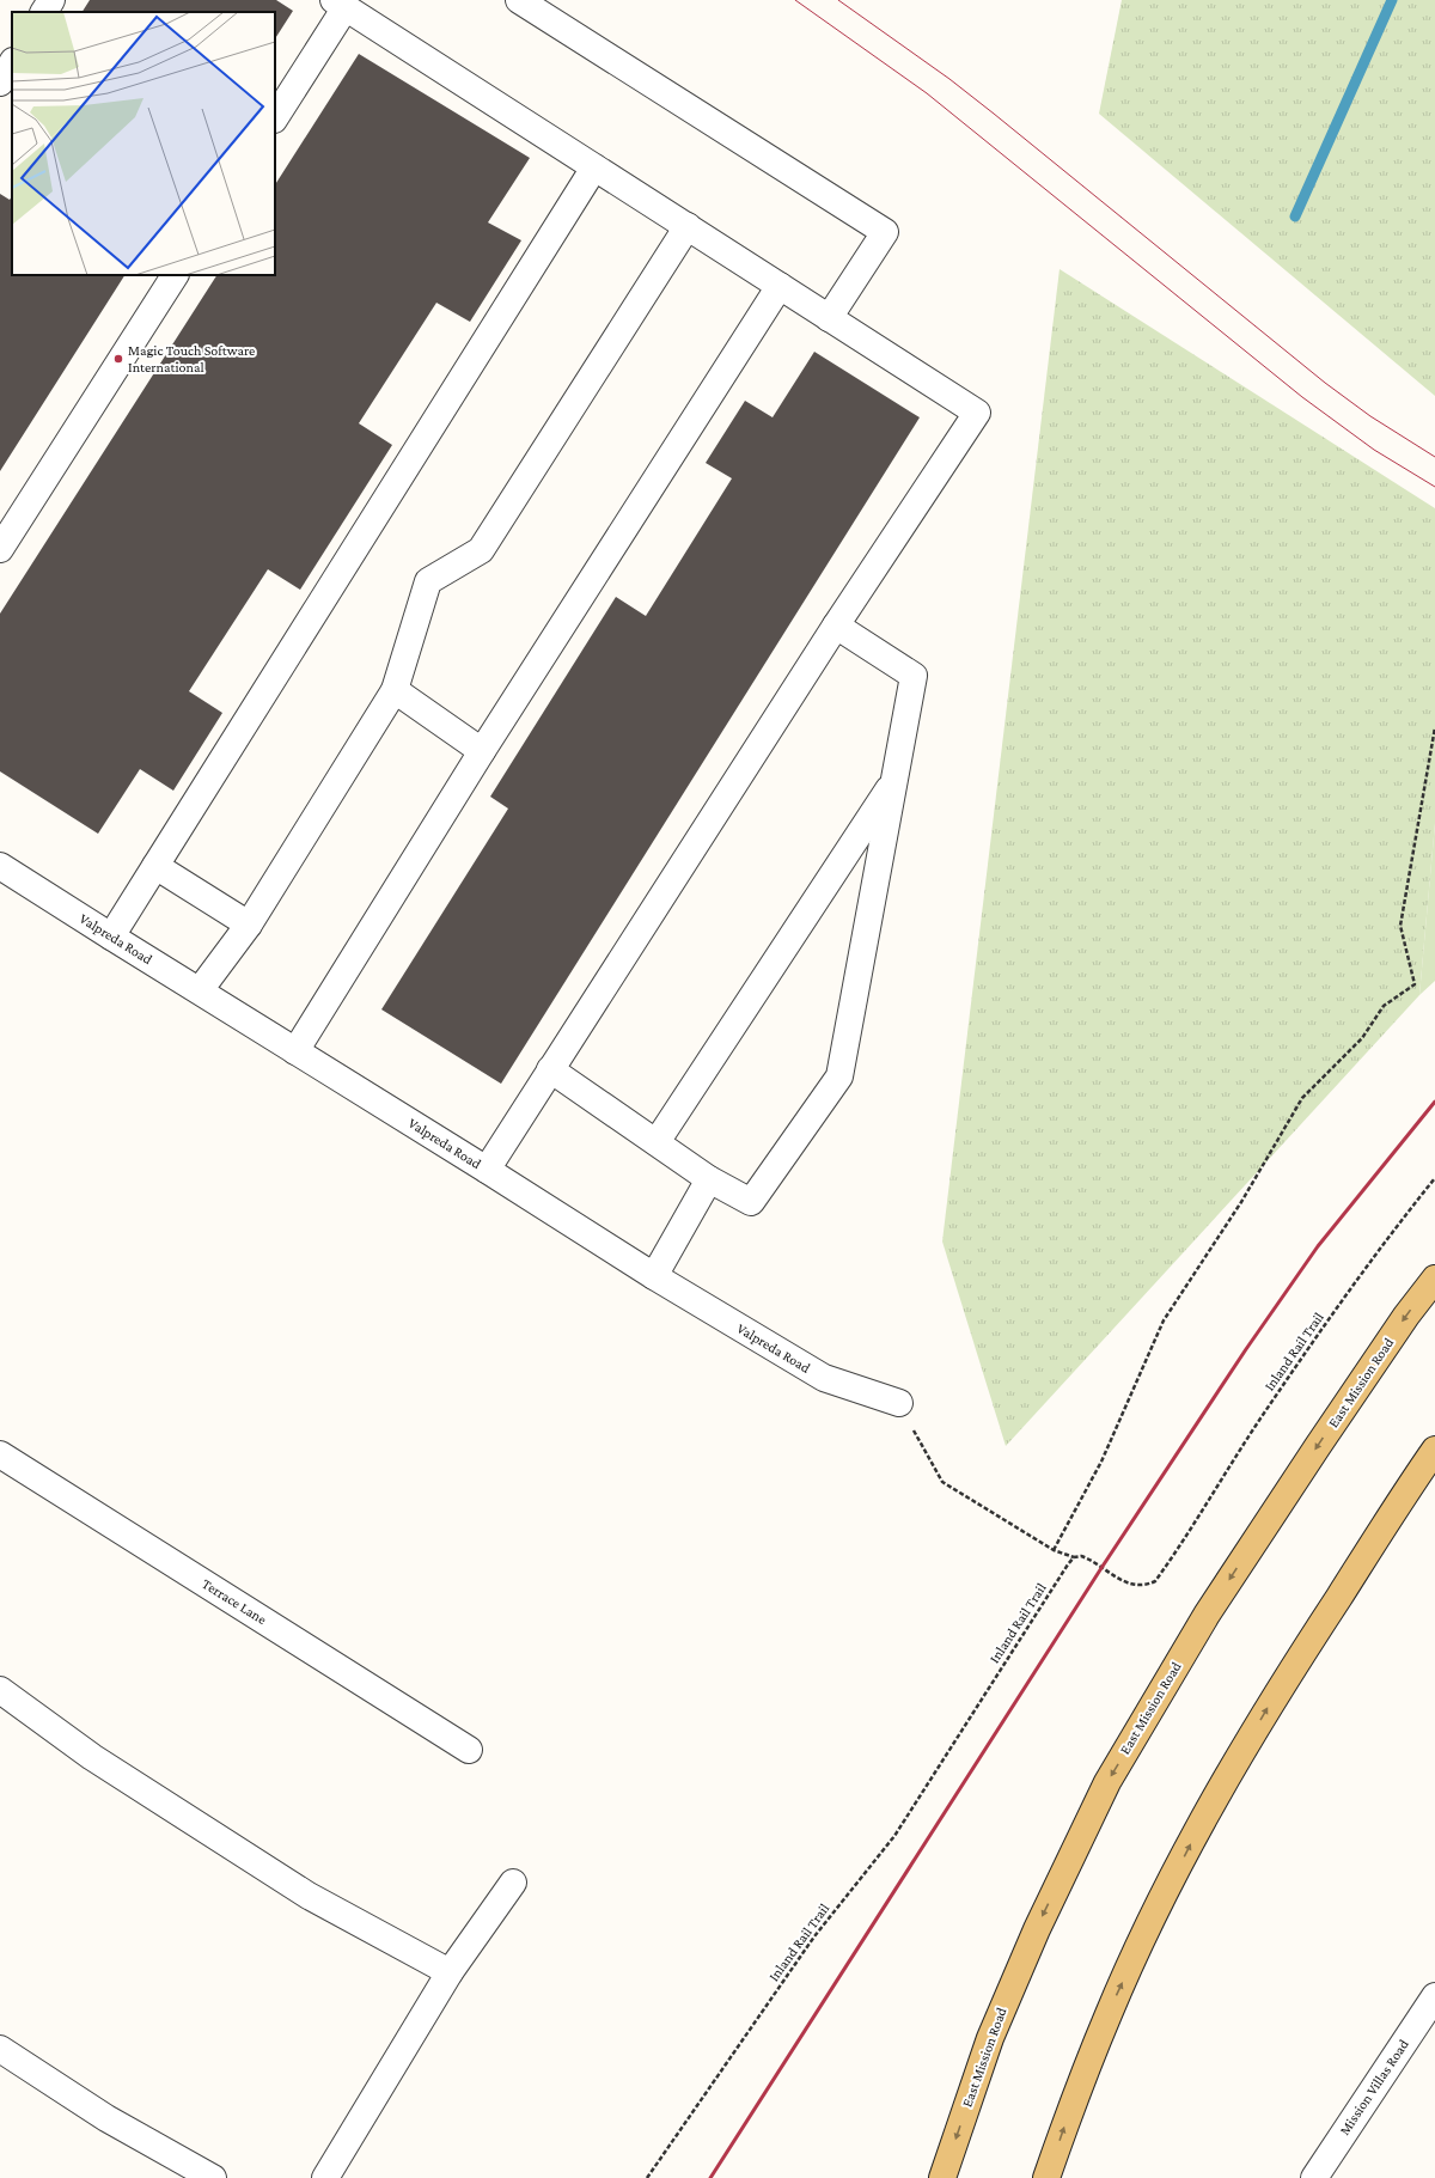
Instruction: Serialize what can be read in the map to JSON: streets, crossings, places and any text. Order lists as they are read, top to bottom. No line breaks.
{"streets":{"main road":["East Mission Road"],"street":["Valpreda Road","Terrace Lane","Mission Villas Road"],"path":["Inland Rail Trail"]},"places":["Magic Touch Software International"]}
